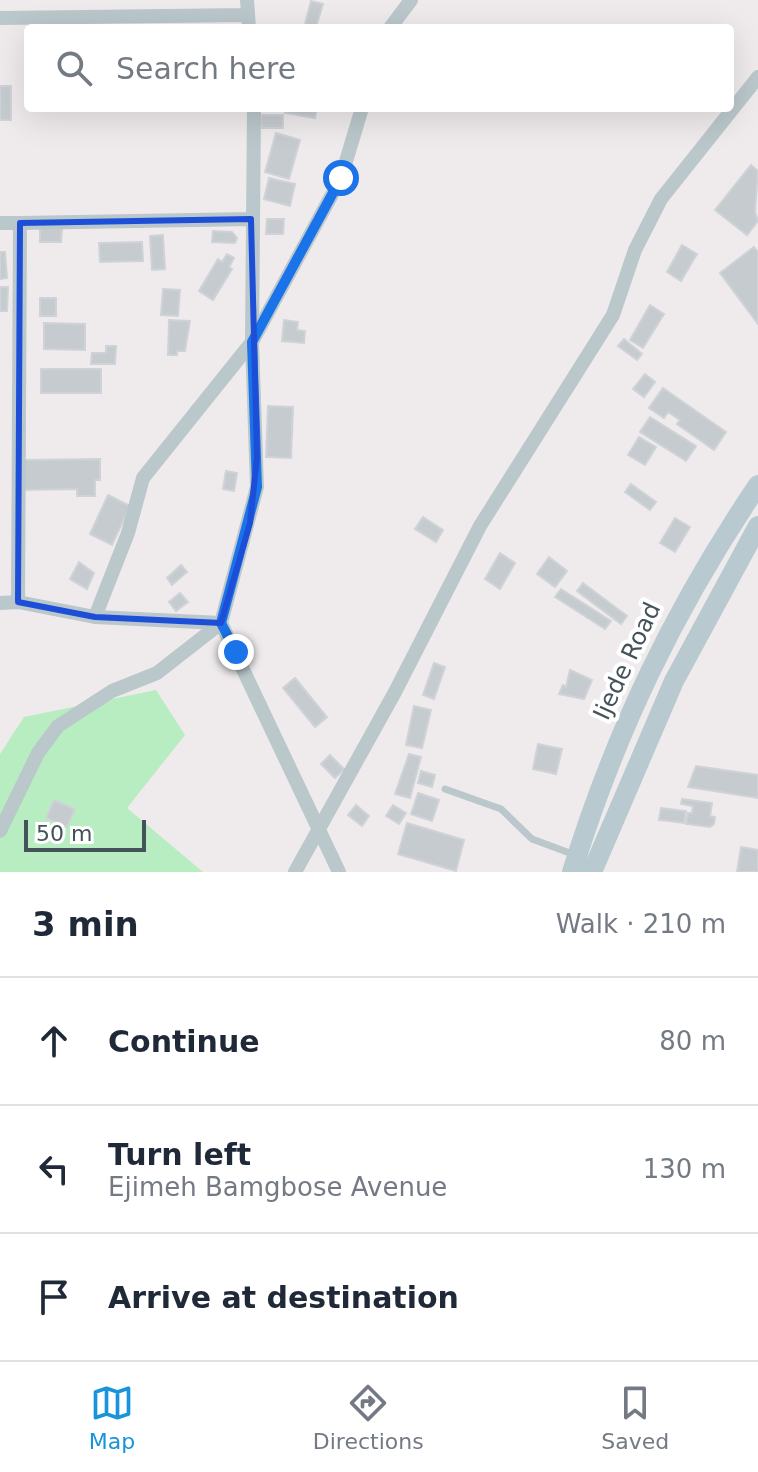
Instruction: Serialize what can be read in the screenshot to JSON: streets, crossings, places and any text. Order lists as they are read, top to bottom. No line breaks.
{"streets":{"main road":["Ijede Road"]},"scale_bar":"50 m","page":{"search":"Search here","scale":"50 m","heading":["3 min","Walk · 210 m"],"list":[["Continue","80 m"],["Turn left","Ejimeh Bamgbose Avenue","130 m"],"Arrive at destination"],"nav":["Map","Directions","Saved"]}}
